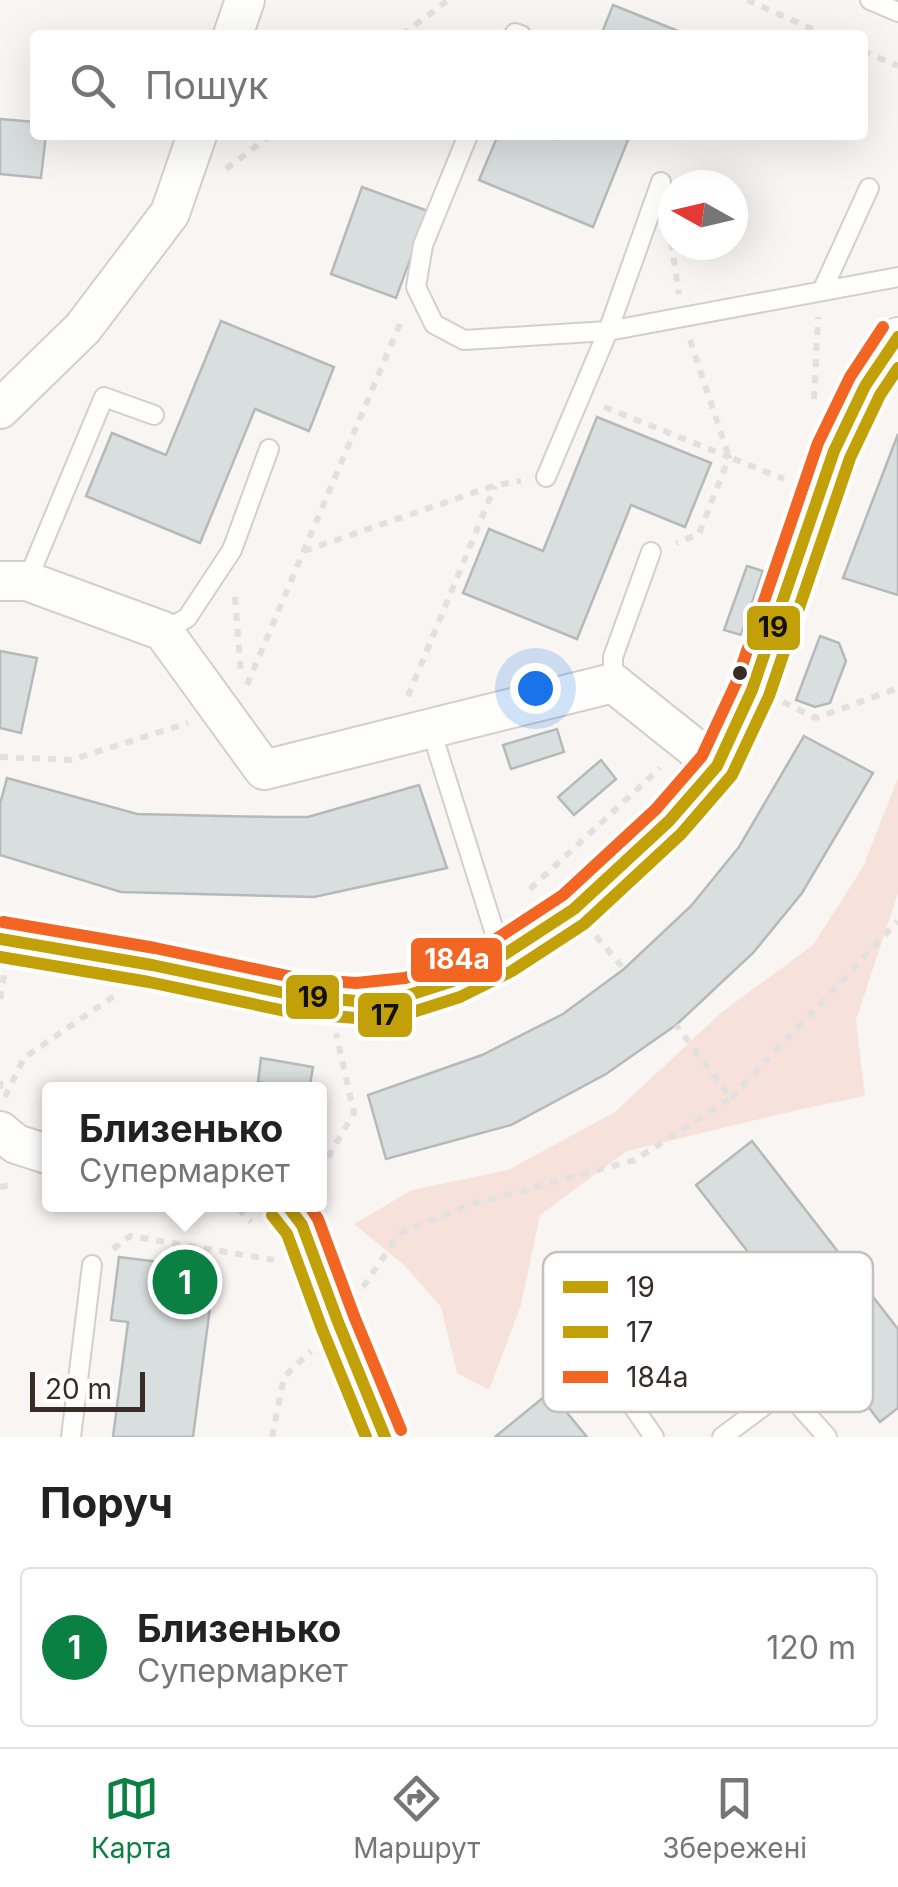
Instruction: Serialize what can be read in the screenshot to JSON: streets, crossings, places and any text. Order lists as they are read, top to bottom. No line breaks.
{"lines":["transit line 184а","transit line 19","transit line 17"],"legend":["19","17","184а"],"scale_bar":"20 m","north":"left","page":{"search":"Пошук","popup":["Близенько","Супермаркет"],"pins":"1","scale":"20 m","heading":"Поруч","list":[{"mark":"1","name":"Близенько","note":"Супермаркет","value":"120 m"}],"nav":["Карта","Маршрут","Збережені"]}}
